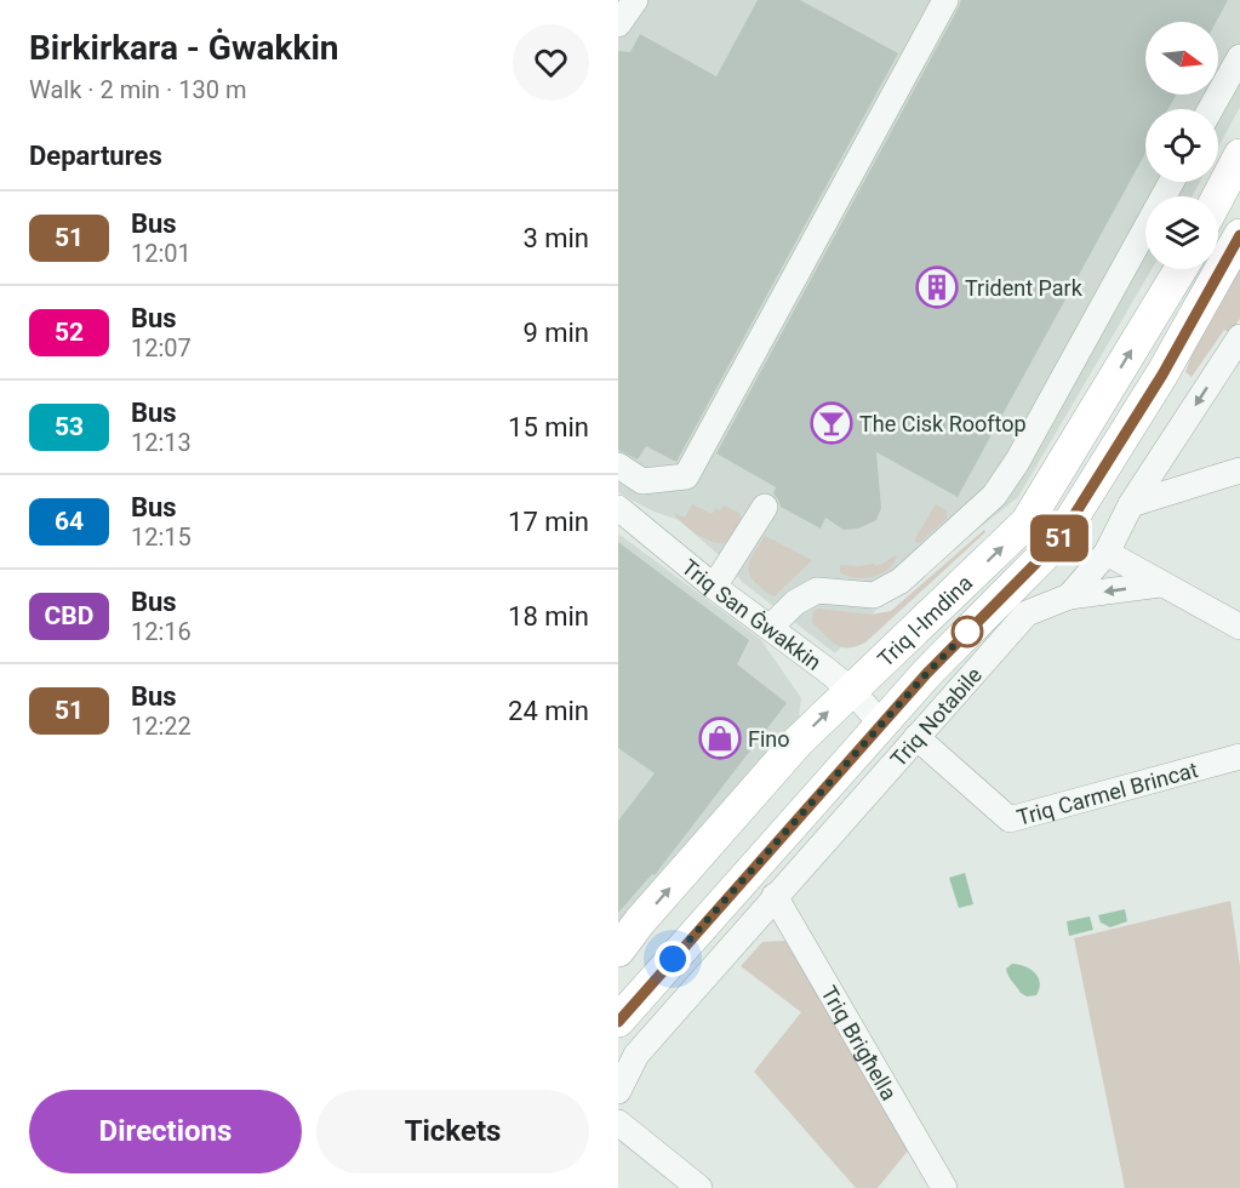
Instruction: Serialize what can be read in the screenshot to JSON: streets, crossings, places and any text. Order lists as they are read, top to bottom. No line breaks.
{"streets":{"main road":["Triq l-Imdina"],"street":["Triq San Ġwakkin","Triq Notabile","Triq Carmel Brincat","Triq Brigħella"]},"crossings":[["Triq San Ġwakkin","Triq l-Imdina"],["Triq Notabile","Triq Carmel Brincat"],["Triq Notabile","Triq Brigħella"]],"places":{"building":["Trident Park"],"bar":["The Cisk Rooftop"],"shop":["Fino"]},"lines":["bus line 51"],"north":"right","page":{"heading":[["Birkirkara - Ġwakkin","Walk · 2 min · 130 m"],"Departures"],"on_map":"51","list":[{"mark":"51","name":"Bus","note":"12:01","value":"3 min"},{"mark":"52","name":"Bus","note":"12:07","value":"9 min"},{"mark":"53","name":"Bus","note":"12:13","value":"15 min"},{"mark":"64","name":"Bus","note":"12:15","value":"17 min"},{"mark":"CBD","name":"Bus","note":"12:16","value":"18 min"},{"mark":"51","name":"Bus","note":"12:22","value":"24 min"}],"buttons":["Directions","Tickets"]}}
